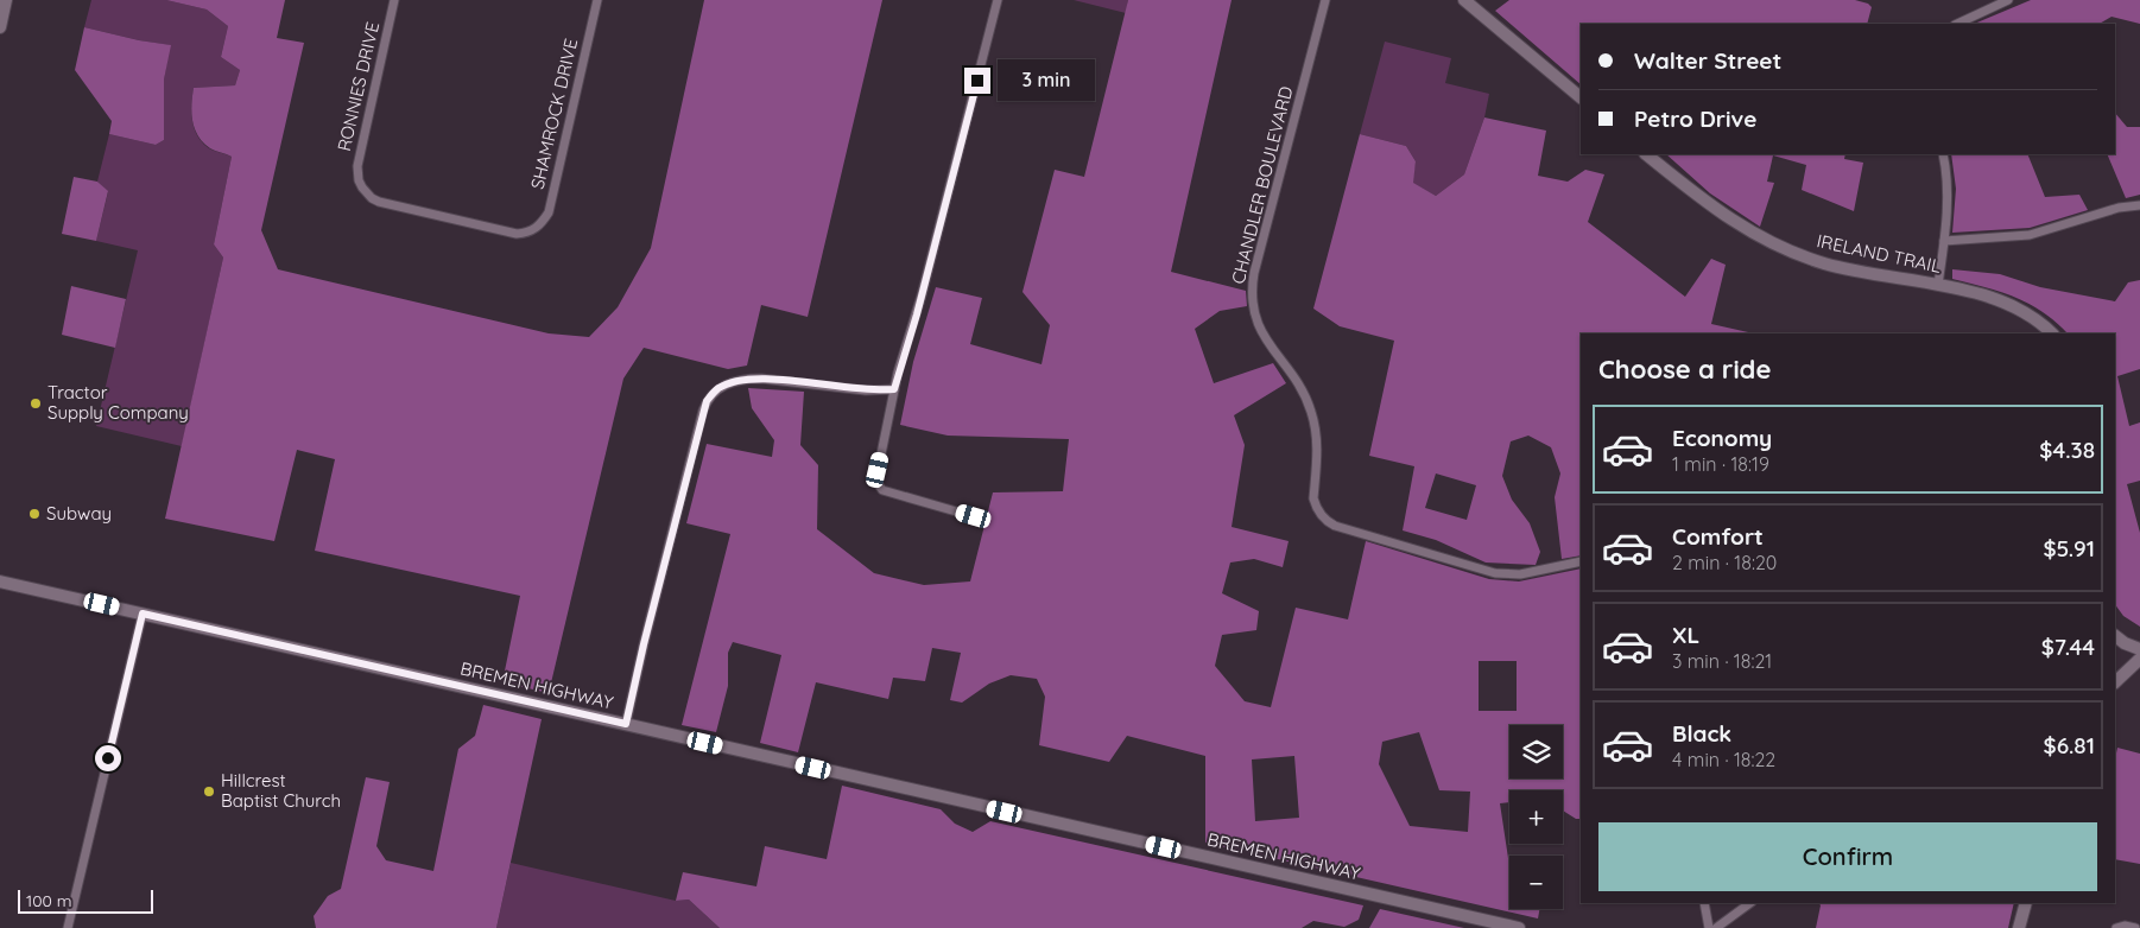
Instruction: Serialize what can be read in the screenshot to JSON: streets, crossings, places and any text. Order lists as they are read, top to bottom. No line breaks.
{"streets":{"main road":["IRELAND TRAIL","BREMEN HIGHWAY"],"street":["RONNIES DRIVE","SHAMROCK DRIVE","CHANDLER BOULEVARD"]},"crossings":[["RONNIES DRIVE","SHAMROCK DRIVE"]],"places":["Tractor Supply Company","Subway","Hillcrest Baptist Church"],"scale_bar":"100 m","page":{"banner":["Walter Street","Petro Drive"],"bubble":"3 min","heading":"Choose a ride","list":[{"name":"Economy","note":"1 min · 18:19","value":"$4.38"},{"name":"Comfort","note":"2 min · 18:20","value":"$5.91"},{"name":"XL","note":"3 min · 18:21","value":"$7.44"},{"name":"Black","note":"4 min · 18:22","value":"$6.81"}],"map_buttons":["+","−"],"buttons":"Confirm","scale":"100 m"}}
